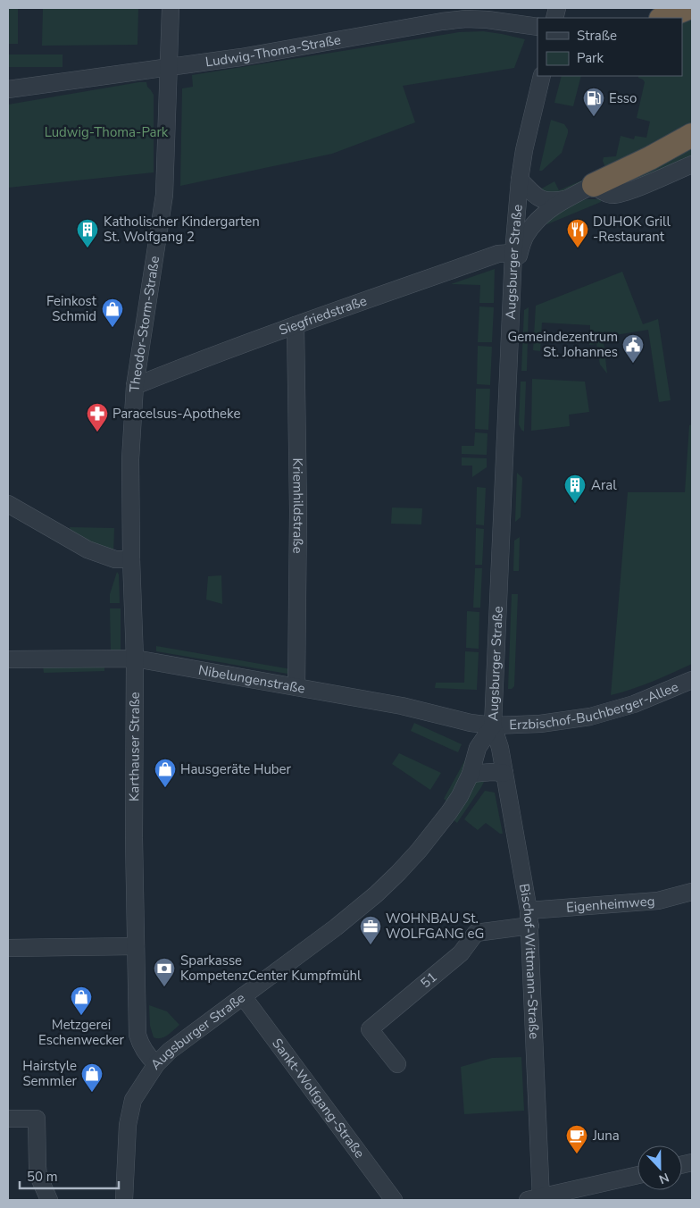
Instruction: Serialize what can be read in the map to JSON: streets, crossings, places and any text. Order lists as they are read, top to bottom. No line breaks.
{"streets":{"street":["Ludwig-Thoma-Straße","Augsburger Straße","Siegfriedstraße","Theodor-Storm-Straße","Kriemhildstraße","Nibelungenstraße","Erzbischof-Buchberger-Allee","Karthauser Straße","Eigenheimweg","Bischof-Wittmann-Straße","51","Sankt-Wolfgang-Straße"]},"crossings":[["Ludwig-Thoma-Straße","Theodor-Storm-Straße"],["Augsburger Straße","Siegfriedstraße"],["Augsburger Straße","Nibelungenstraße"],["Augsburger Straße","Erzbischof-Buchberger-Allee"],["Augsburger Straße","Karthauser Straße"],["Augsburger Straße","Bischof-Wittmann-Straße"],["Augsburger Straße","Sankt-Wolfgang-Straße"],["Siegfriedstraße","Theodor-Storm-Straße"],["Siegfriedstraße","Kriemhildstraße"],["Theodor-Storm-Straße","Karthauser Straße"],["Kriemhildstraße","Nibelungenstraße"],["Nibelungenstraße","Erzbischof-Buchberger-Allee"],["Nibelungenstraße","Karthauser Straße"],["Nibelungenstraße","Bischof-Wittmann-Straße"],["Erzbischof-Buchberger-Allee","Bischof-Wittmann-Straße"],["Eigenheimweg","Bischof-Wittmann-Straße"],["Eigenheimweg","51"],["Bischof-Wittmann-Straße","51"]],"parks":["Ludwig-Thoma-Park"],"places":{"fuel station":["Esso"],"building":["Katholischer Kindergarten St. Wolfgang 2","Aral"],"restaurant":["DUHOK Grill -Restaurant"],"shop":["Feinkost Schmid","Hausgeräte Huber","Metzgerei Eschenwecker","Hairstyle Semmler"],"public building":["Gemeindezentrum St. Johannes"],"pharmacy":["Paracelsus-Apotheke"],"office":["WOHNBAU St. WOLFGANG eG"],"bank":["Sparkasse KompetenzCenter Kumpfmühl"],"cafe":["Juna"]},"legend":["Straße","Park"],"scale_bar":"50 m","north":"bottom"}
